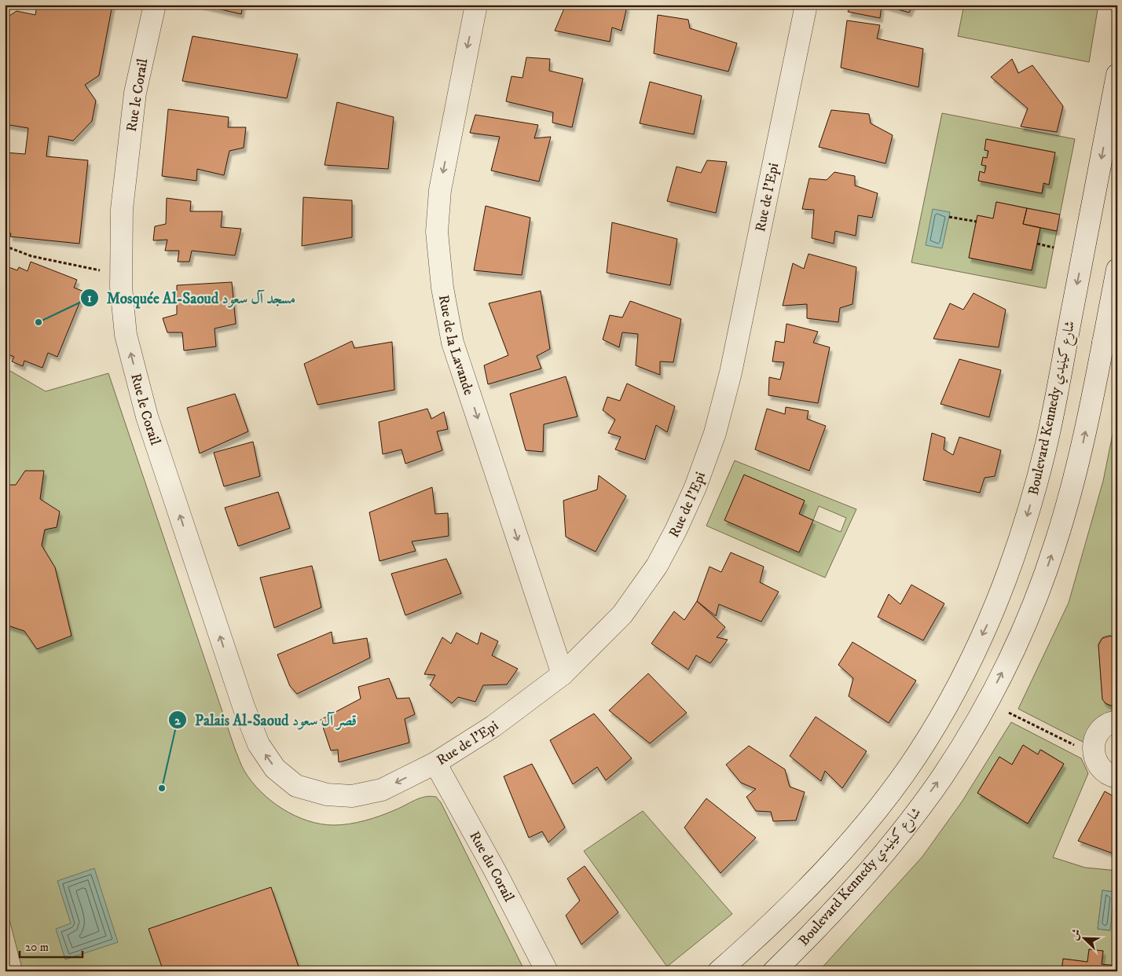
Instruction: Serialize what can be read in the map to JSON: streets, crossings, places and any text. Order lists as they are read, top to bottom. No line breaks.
{"streets":{"street":["Rue le Corail","Rue de l'Epi","Rue de la Lavande","Boulevard Kennedy شارع كينيدي","Rue du Corail"]},"crossings":[["Rue le Corail","Rue de l'Epi"],["Rue de l'Epi","Rue de la Lavande"],["Rue de l'Epi","Rue du Corail"]],"one_way":["Rue le Corail","Rue de la Lavande"],"places":["Mosquée Al-Saoud مسجد آل سعود","Palais Al-Saoud قصر آل سعود"],"scale_bar":"20 m","north":"top left"}
